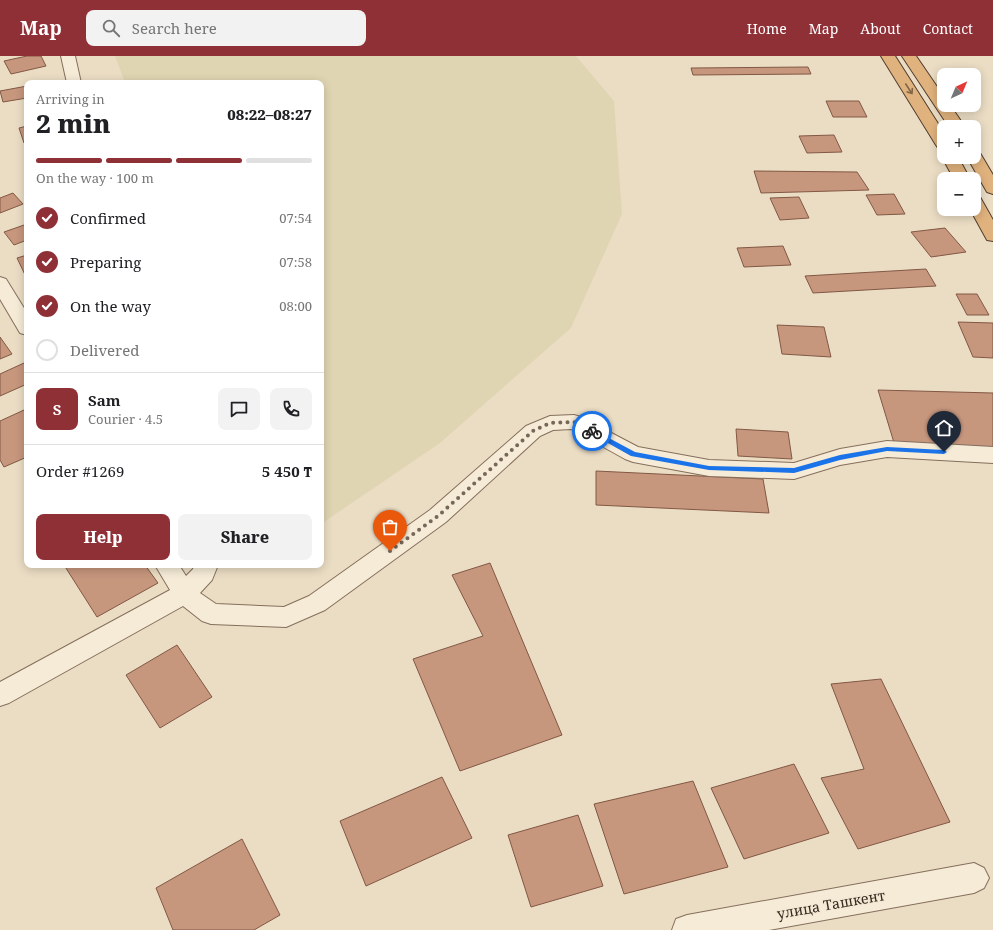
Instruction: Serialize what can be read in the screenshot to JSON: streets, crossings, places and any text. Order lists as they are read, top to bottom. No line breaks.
{"streets":{"street":["улица Ташкент"]},"north":"top right","page":{"header":"Map","search":"Search here","nav":["Home","Map","About","Contact"],"map_buttons":["+","−"],"heading":["2 min","Arriving in","08:22–08:27"],"panel":["Sam","Courier · 4.5","Order #1269","5 450 ₸"],"bar":"On the way · 100 m","list":[["Confirmed","07:54"],["Preparing","07:58"],["On the way","08:00"],"Delivered"],"round":"S","buttons":["Help","Share"]}}
